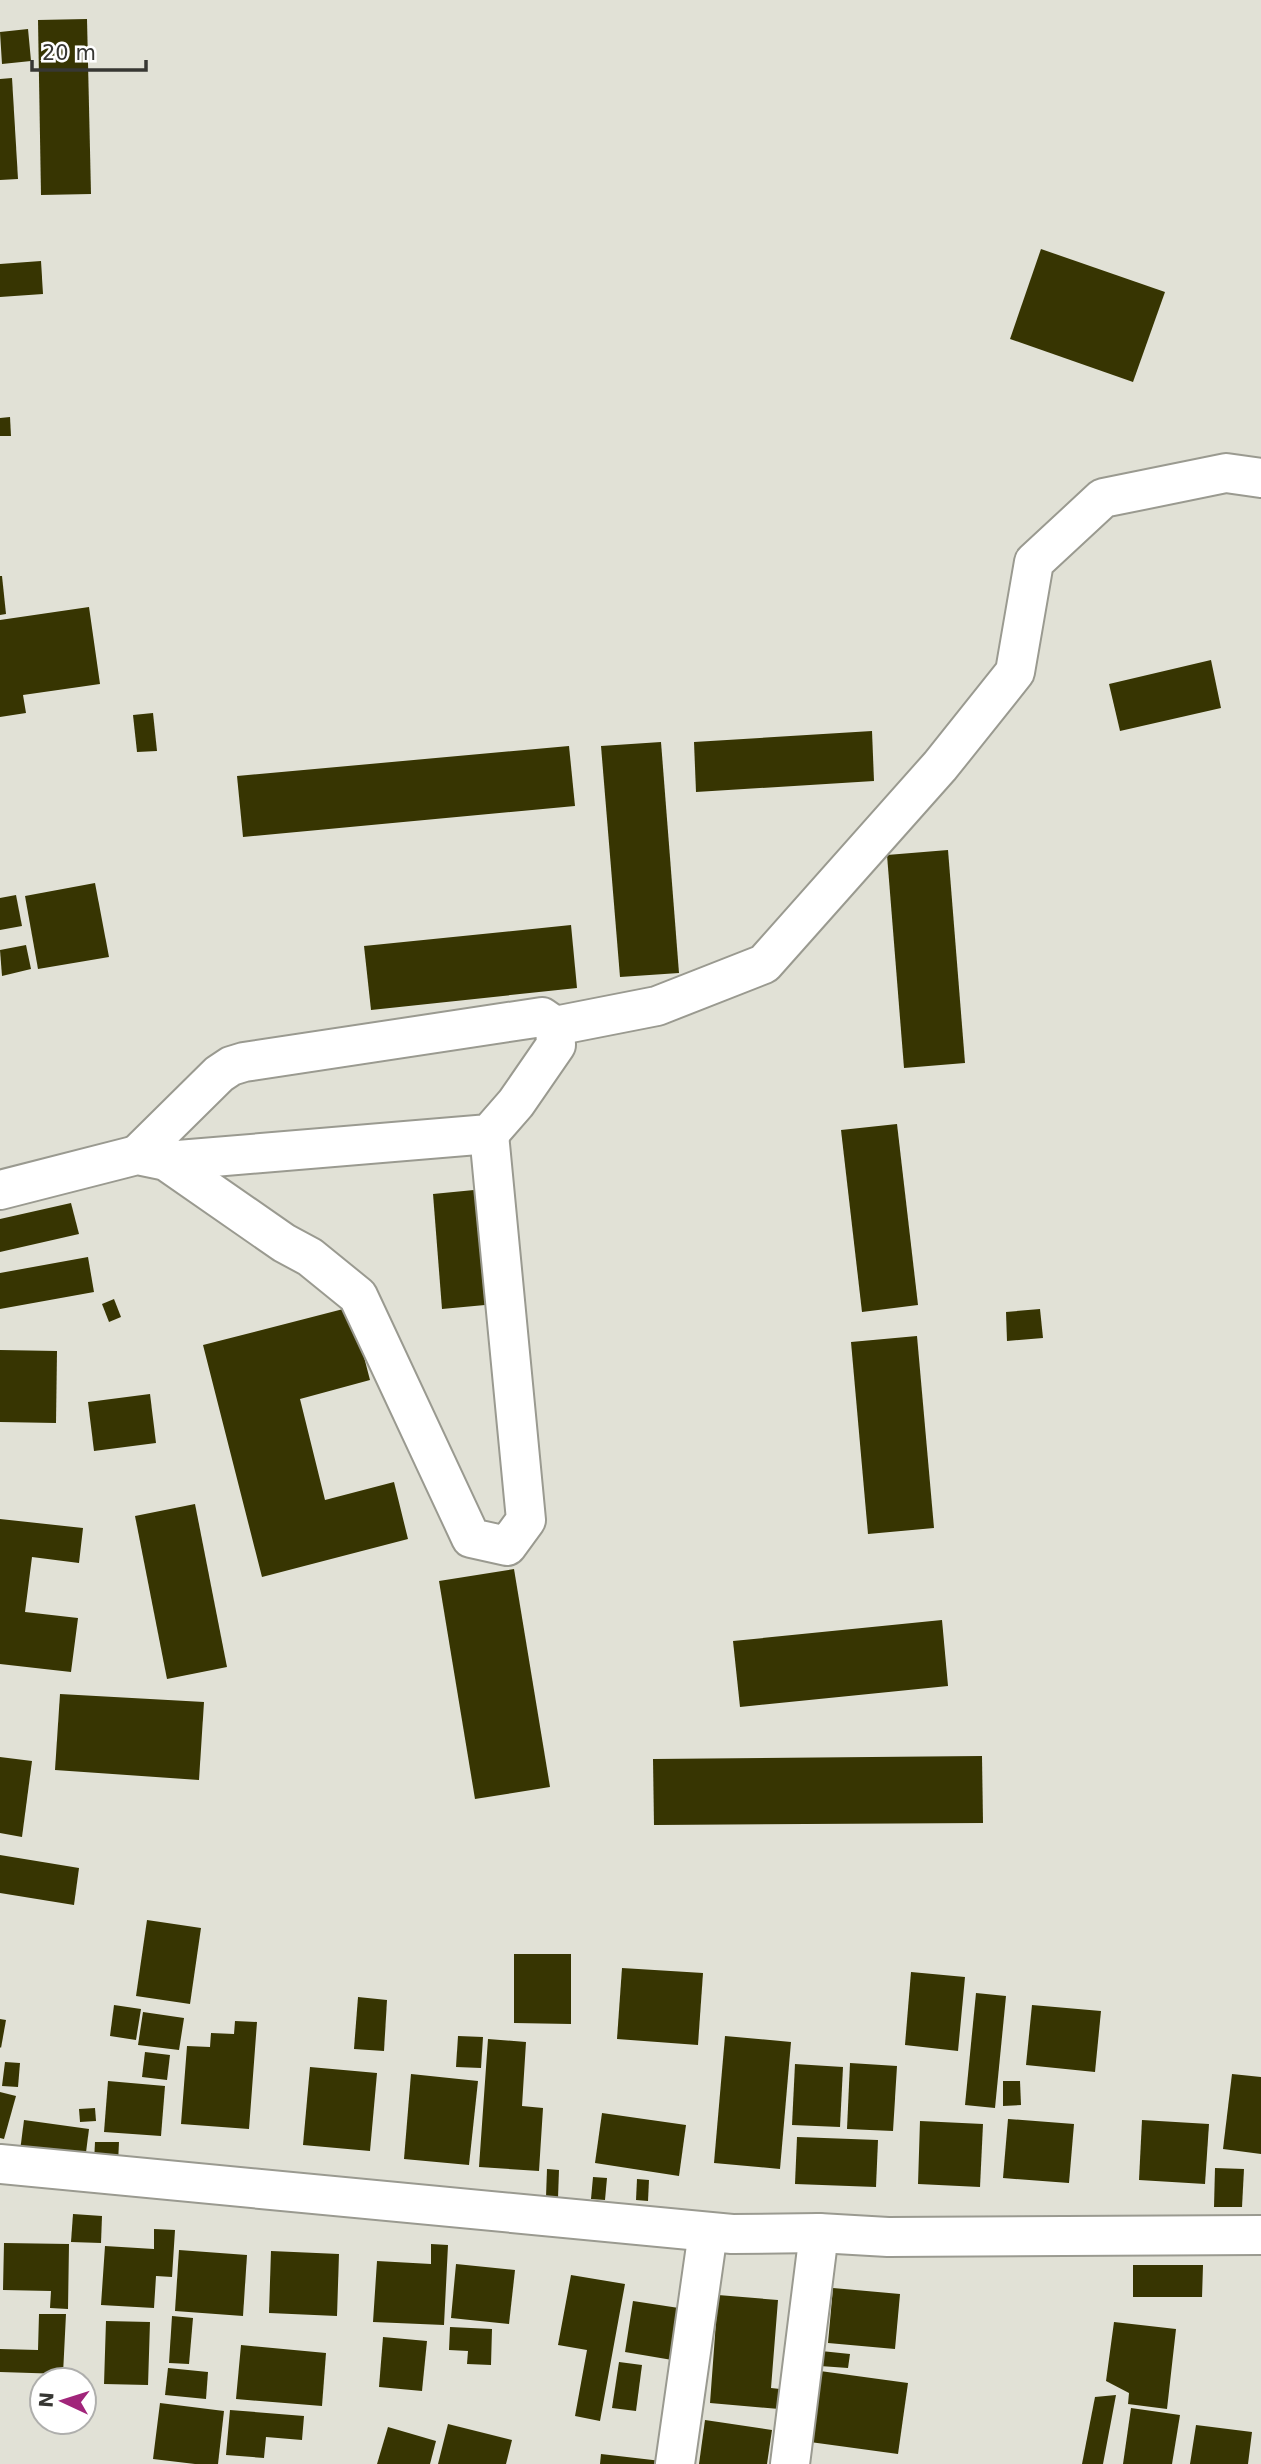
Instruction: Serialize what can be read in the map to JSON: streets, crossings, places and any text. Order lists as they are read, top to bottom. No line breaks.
{"scale_bar":"20 m","north":"left"}
